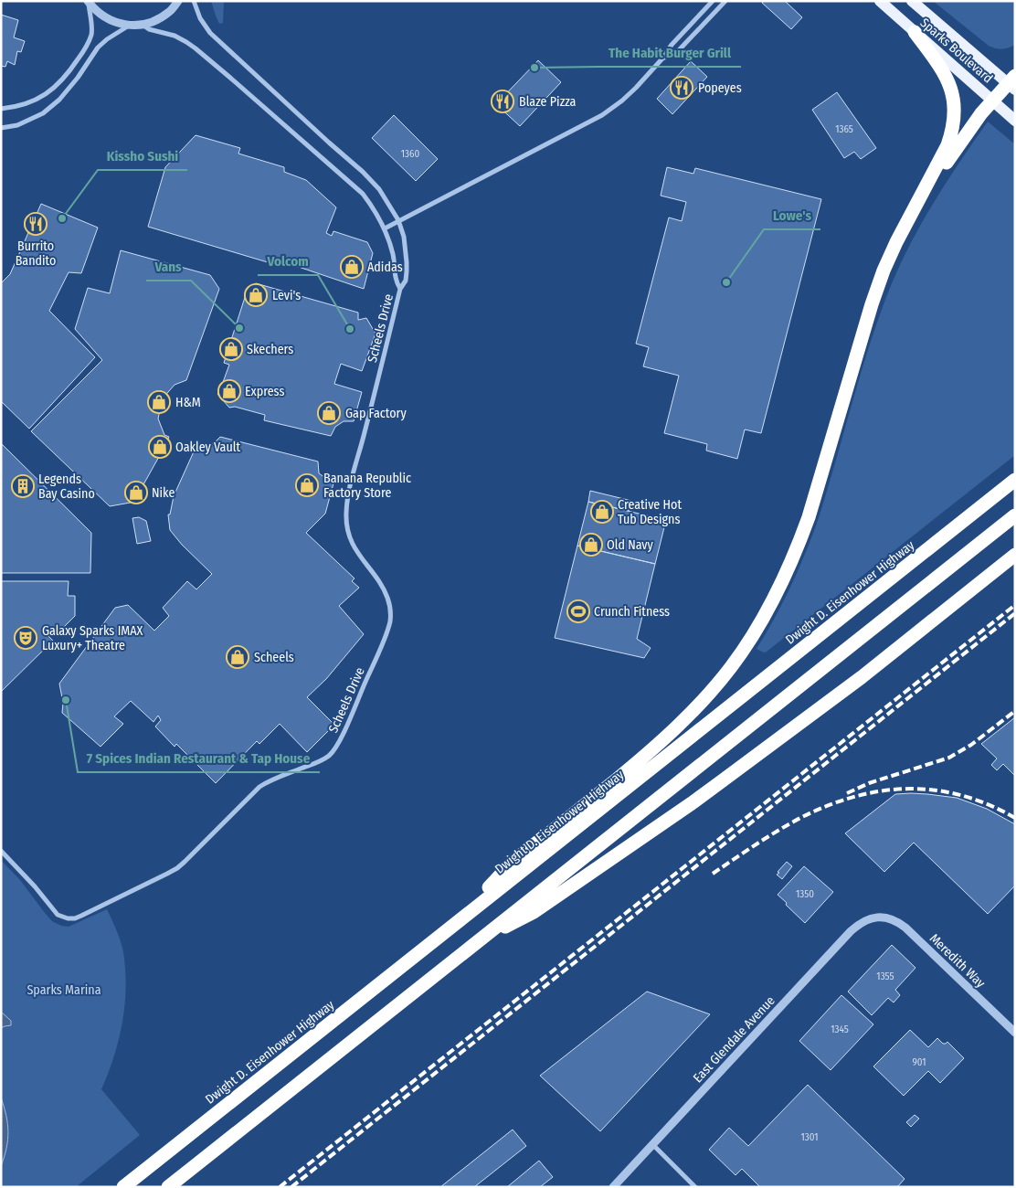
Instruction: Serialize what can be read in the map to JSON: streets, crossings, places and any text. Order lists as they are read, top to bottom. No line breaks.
{"streets":{"highway":["Dwight D. Eisenhower Highway"],"main road":["Sparks Boulevard"],"street":["Scheels Drive","Meredith Way","East Glendale Avenue"]},"crossings":[["Meredith Way","East Glendale Avenue"]],"parks":["Sparks Marina"],"places":{"other":["The Habit Burger Grill","Kissho Sushi","Lowe's","Vans","Volcom","7 Spices Indian Restaurant & Tap House"],"restaurant":["Popeyes","Blaze Pizza","Burrito Bandito"],"shop":["Adidas","Levi's","Skechers","Express","H&M","Gap Factory","Oakley Vault","Banana Republic Factory Store","Nike","Creative Hot Tub Designs","Old Navy","Scheels"],"building":["Legends Bay Casino"],"sports":["Crunch Fitness"],"theatre":["Galaxy Sparks IMAX Luxury+ Theatre"]},"house_numbers":["1365","1360","1350","1355","1345","901","1301"]}
